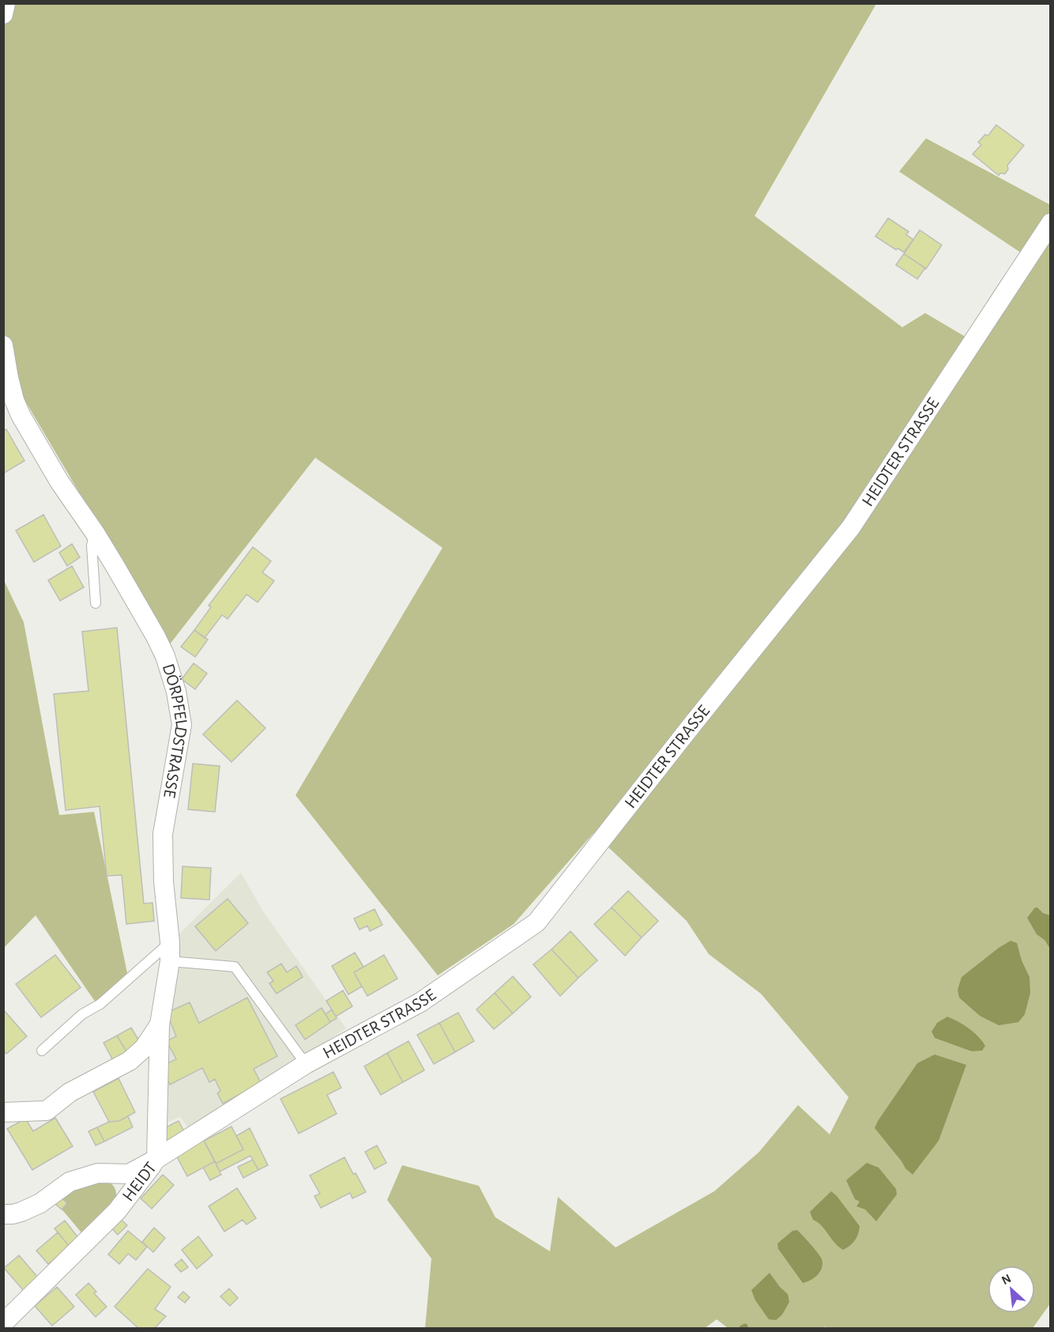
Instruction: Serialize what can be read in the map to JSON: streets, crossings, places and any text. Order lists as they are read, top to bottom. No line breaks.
{"streets":{"street":["HEIDTER STRASSE","DÖRPFELDSTRASSE","HEIDT"]},"crossings":[["HEIDTER STRASSE","DÖRPFELDSTRASSE"],["HEIDTER STRASSE","HEIDT"],["DÖRPFELDSTRASSE","HEIDT"]],"north":"top left"}
